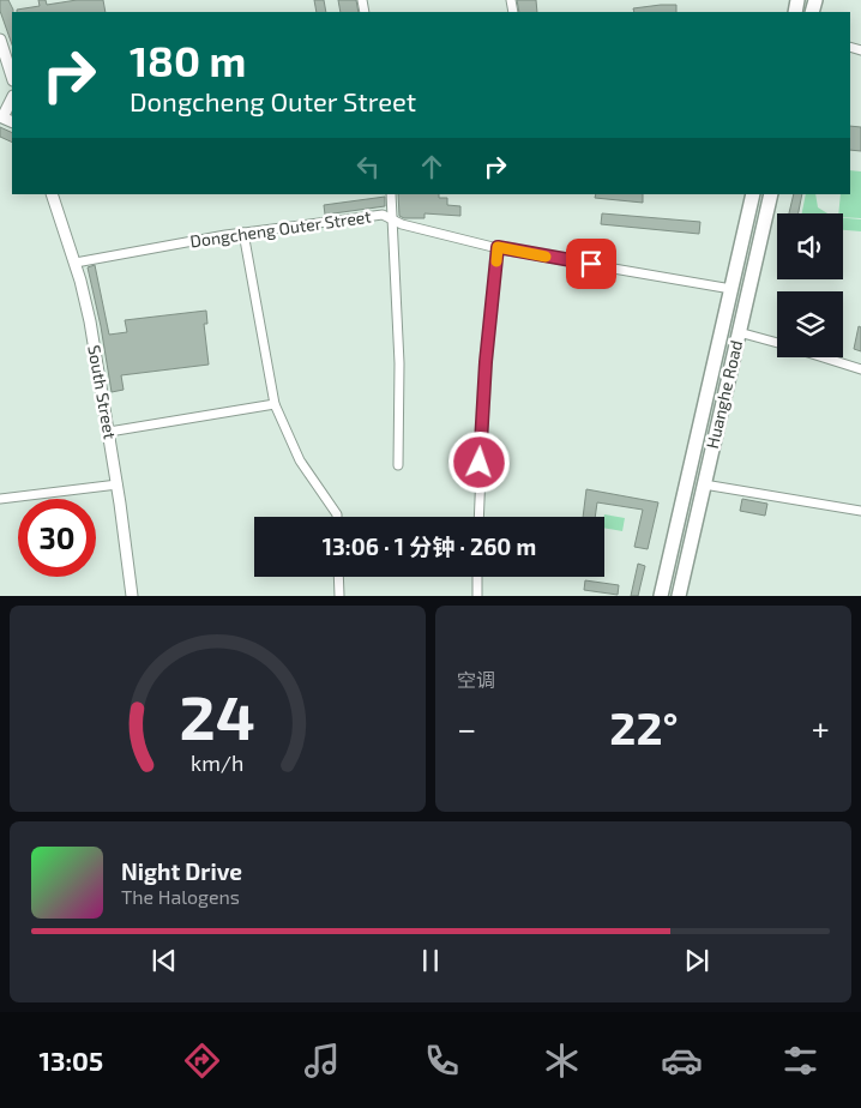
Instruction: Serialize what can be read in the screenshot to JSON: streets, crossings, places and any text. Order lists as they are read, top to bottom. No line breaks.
{"streets":{"main road":["Huanghe Road"],"street":["Dongcheng Outer Street","South Street"]},"crossings":[["Dongcheng Outer Street","South Street"],["Dongcheng Outer Street","Huanghe Road"]],"page":{"turn":["180 m","Dongcheng Outer Street"],"limit":"30","trip":"13:06 · 1 分钟 · 260 m","tile":"空调","heat":["−","22°","+"],"song":["Night Drive","The Halogens"],"tabs":"13:05","gauge":["24","km/h"]}}
